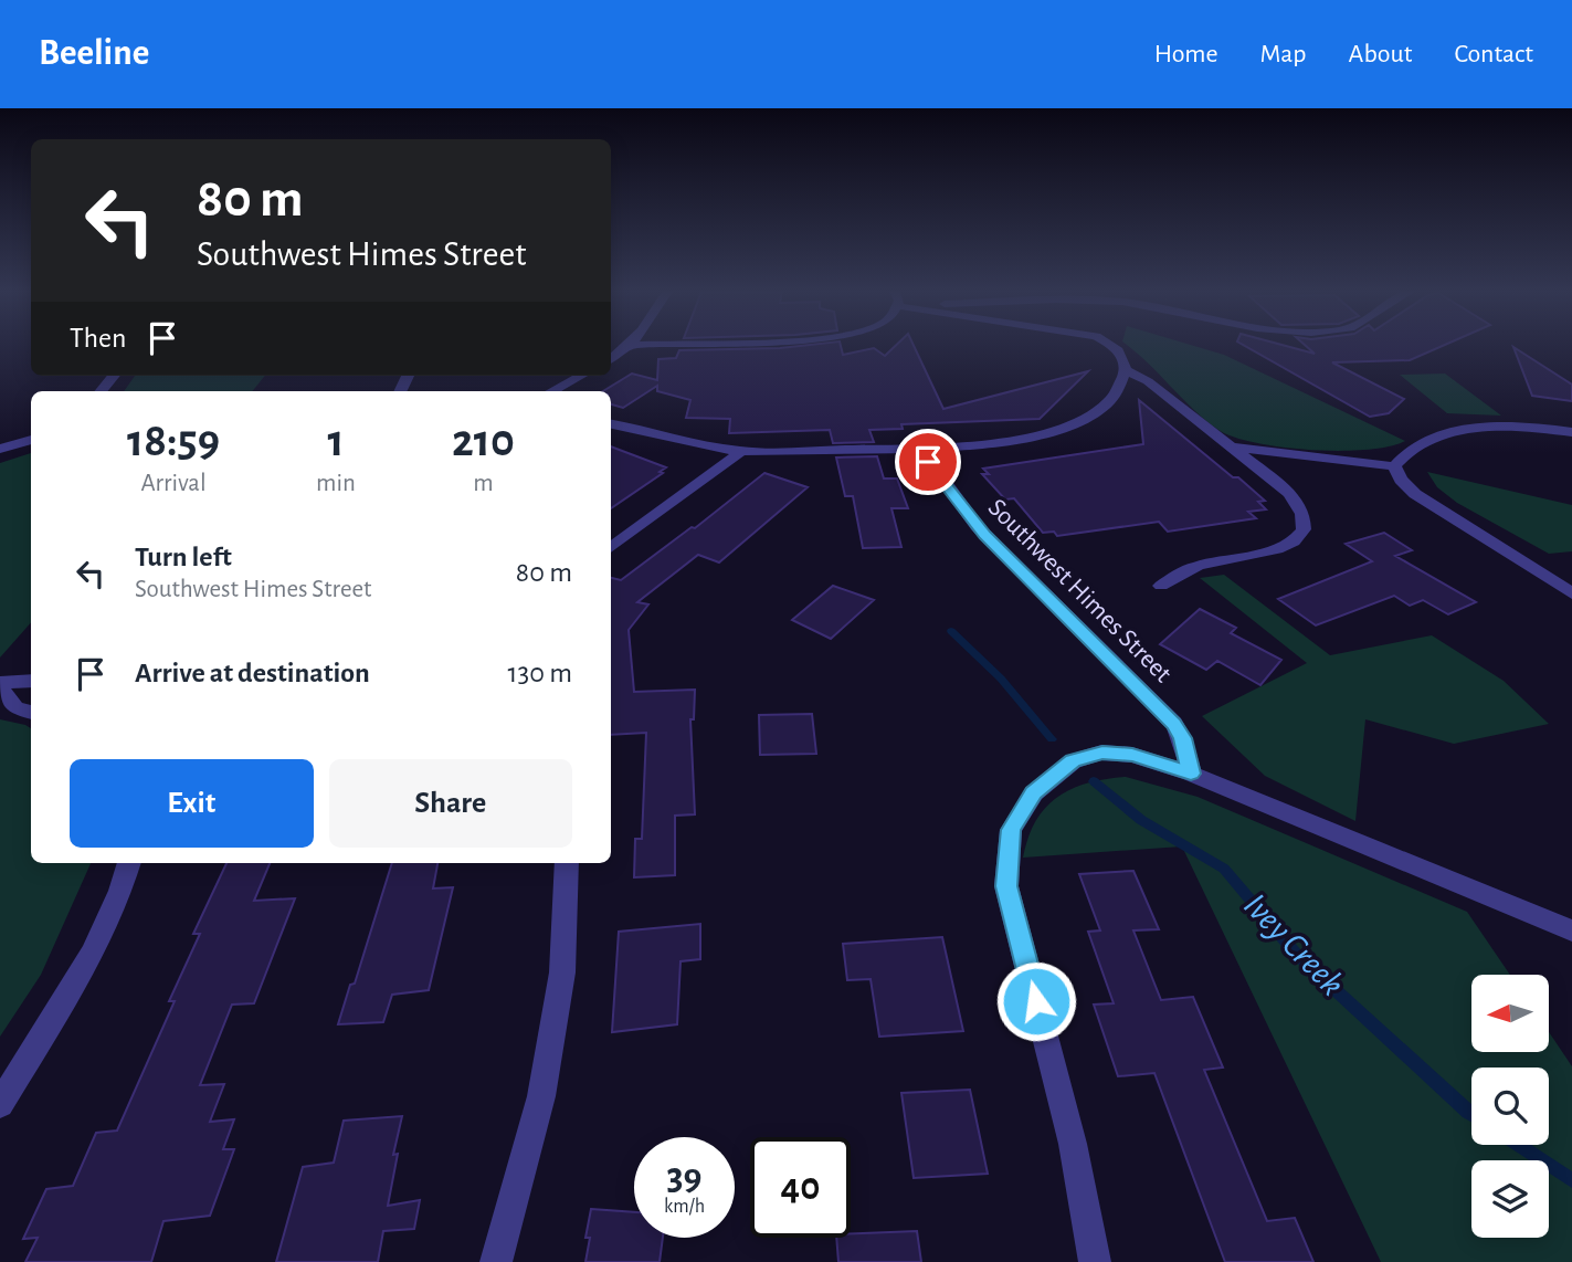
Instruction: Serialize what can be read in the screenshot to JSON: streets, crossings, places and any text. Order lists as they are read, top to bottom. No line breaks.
{"streets":{"street":["Southwest Himes Street"]},"water":["Ivey Creek"],"north":"left","page":{"header":"Beeline","nav":["Home","Map","About","Contact"],"turn":["80 m","Southwest Himes Street"],"then":"Then","eta":["18:59","Arrival","1","min","210","m"],"list":[{"name":"Turn left","note":"Southwest Himes Street","value":"80 m"},{"name":"Arrive at destination","value":"130 m"}],"buttons":["Exit","Share"],"speed":"39 km/h","limit":"40"}}
